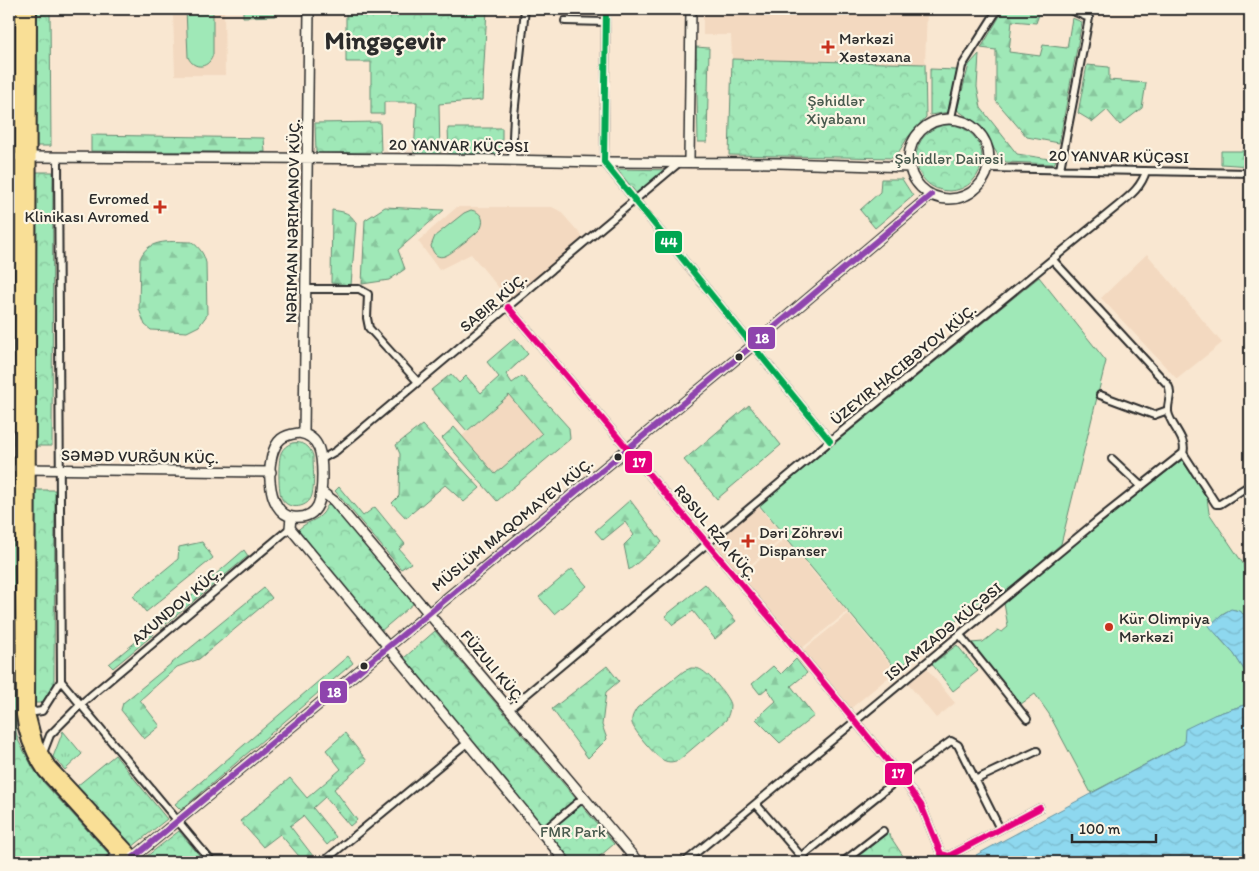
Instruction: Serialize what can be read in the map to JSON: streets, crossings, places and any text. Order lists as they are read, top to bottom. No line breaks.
{"streets":{"main road":["20 YANVAR KÜÇƏSI","NƏRIMAN NƏRIMANOV KÜÇ.","SƏMƏD VURĞUN KÜÇ.","MÜSLÜM MAQOMAYEV KÜÇ.","FÜZULI KÜÇ."],"street":["SABIR KÜÇ.","RƏSUL RZA KÜÇ.","AXUNDOV KÜÇ.","ISLAMZADƏ KÜÇƏSI"]},"crossings":[["20 YANVAR KÜÇƏSI","NƏRIMAN NƏRIMANOV KÜÇ."],["20 YANVAR KÜÇƏSI","SABIR KÜÇ."],["20 YANVAR KÜÇƏSI","MÜSLÜM MAQOMAYEV KÜÇ."],["NƏRIMAN NƏRIMANOV KÜÇ.","SABIR KÜÇ."],["NƏRIMAN NƏRIMANOV KÜÇ.","SƏMƏD VURĞUN KÜÇ."],["NƏRIMAN NƏRIMANOV KÜÇ.","FÜZULI KÜÇ."],["SABIR KÜÇ.","SƏMƏD VURĞUN KÜÇ."],["SABIR KÜÇ.","RƏSUL RZA KÜÇ."],["SABIR KÜÇ.","FÜZULI KÜÇ."],["SƏMƏD VURĞUN KÜÇ.","FÜZULI KÜÇ."],["MÜSLÜM MAQOMAYEV KÜÇ.","RƏSUL RZA KÜÇ."],["MÜSLÜM MAQOMAYEV KÜÇ.","FÜZULI KÜÇ."],["RƏSUL RZA KÜÇ.","ISLAMZADƏ KÜÇƏSI"]],"districts":["Mingəçevir"],"parks":["Şəhidlər Xiyabanı","Şəhidlər Dairəsi","FMR Park"],"places":{"health":["Mərkəzi Xəstəxana","Evromed Klinikası Avromed","Dəri Zöhrəvi Dispanser"],"other":["Kür Olimpiya Mərkəzi"]},"lines":["transit line 44","transit line 18","transit line 17"],"scale_bar":"100 m"}
